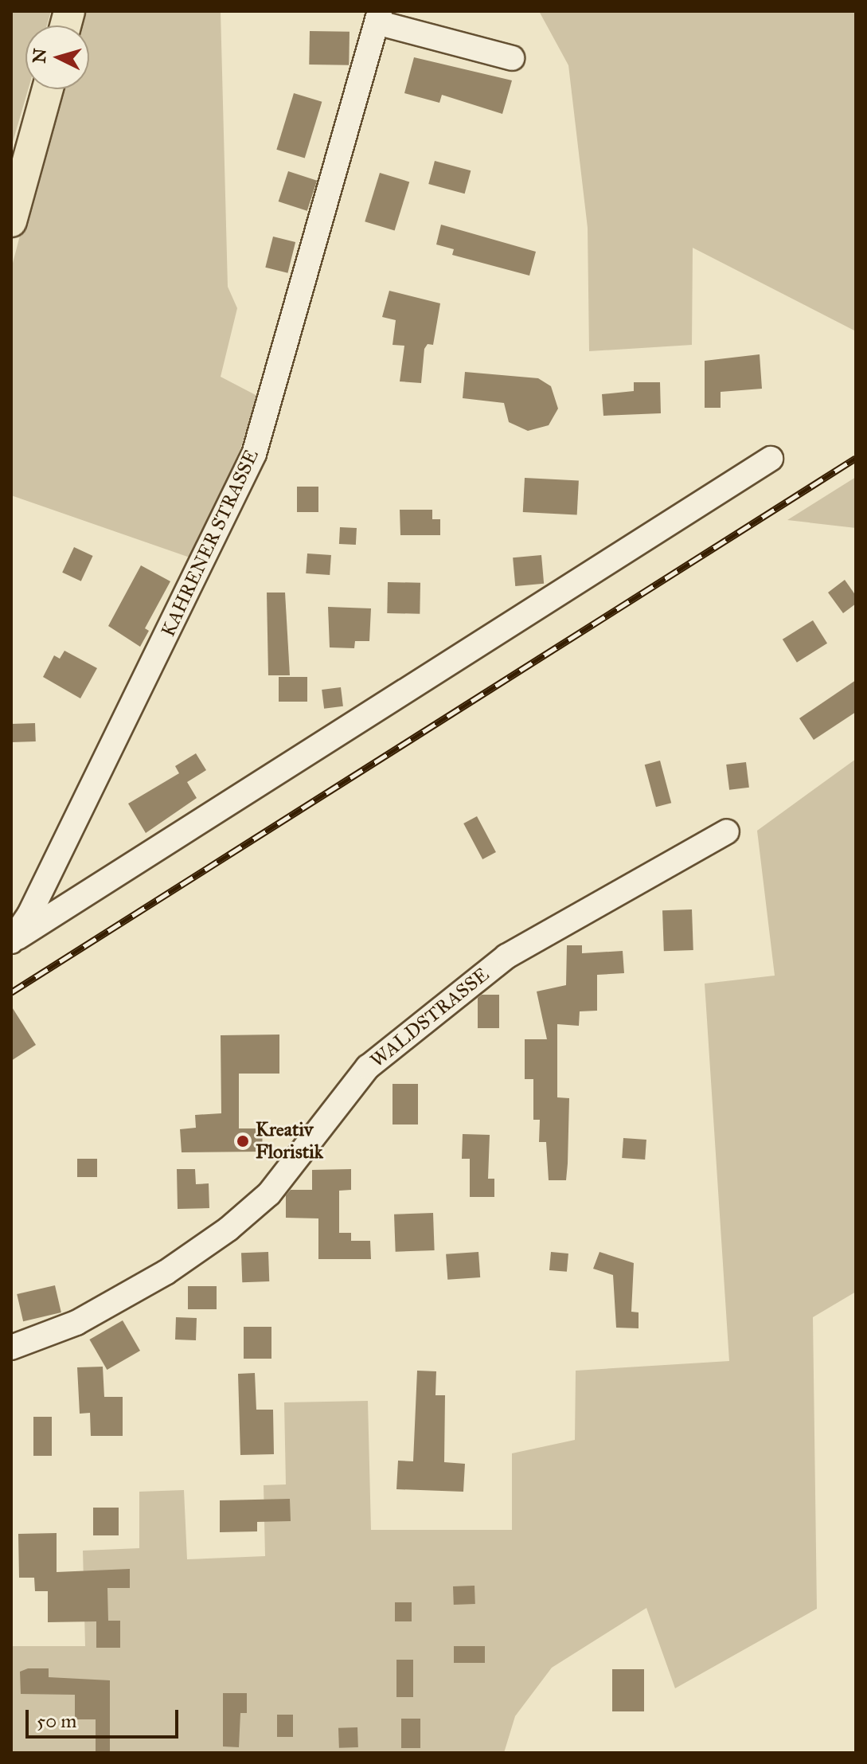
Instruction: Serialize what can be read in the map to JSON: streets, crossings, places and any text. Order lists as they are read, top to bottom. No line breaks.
{"streets":{"street":["KAHRENER STRASSE","WALDSTRASSE"]},"places":["Kreativ Floristik"],"scale_bar":"50 m","north":"left"}
